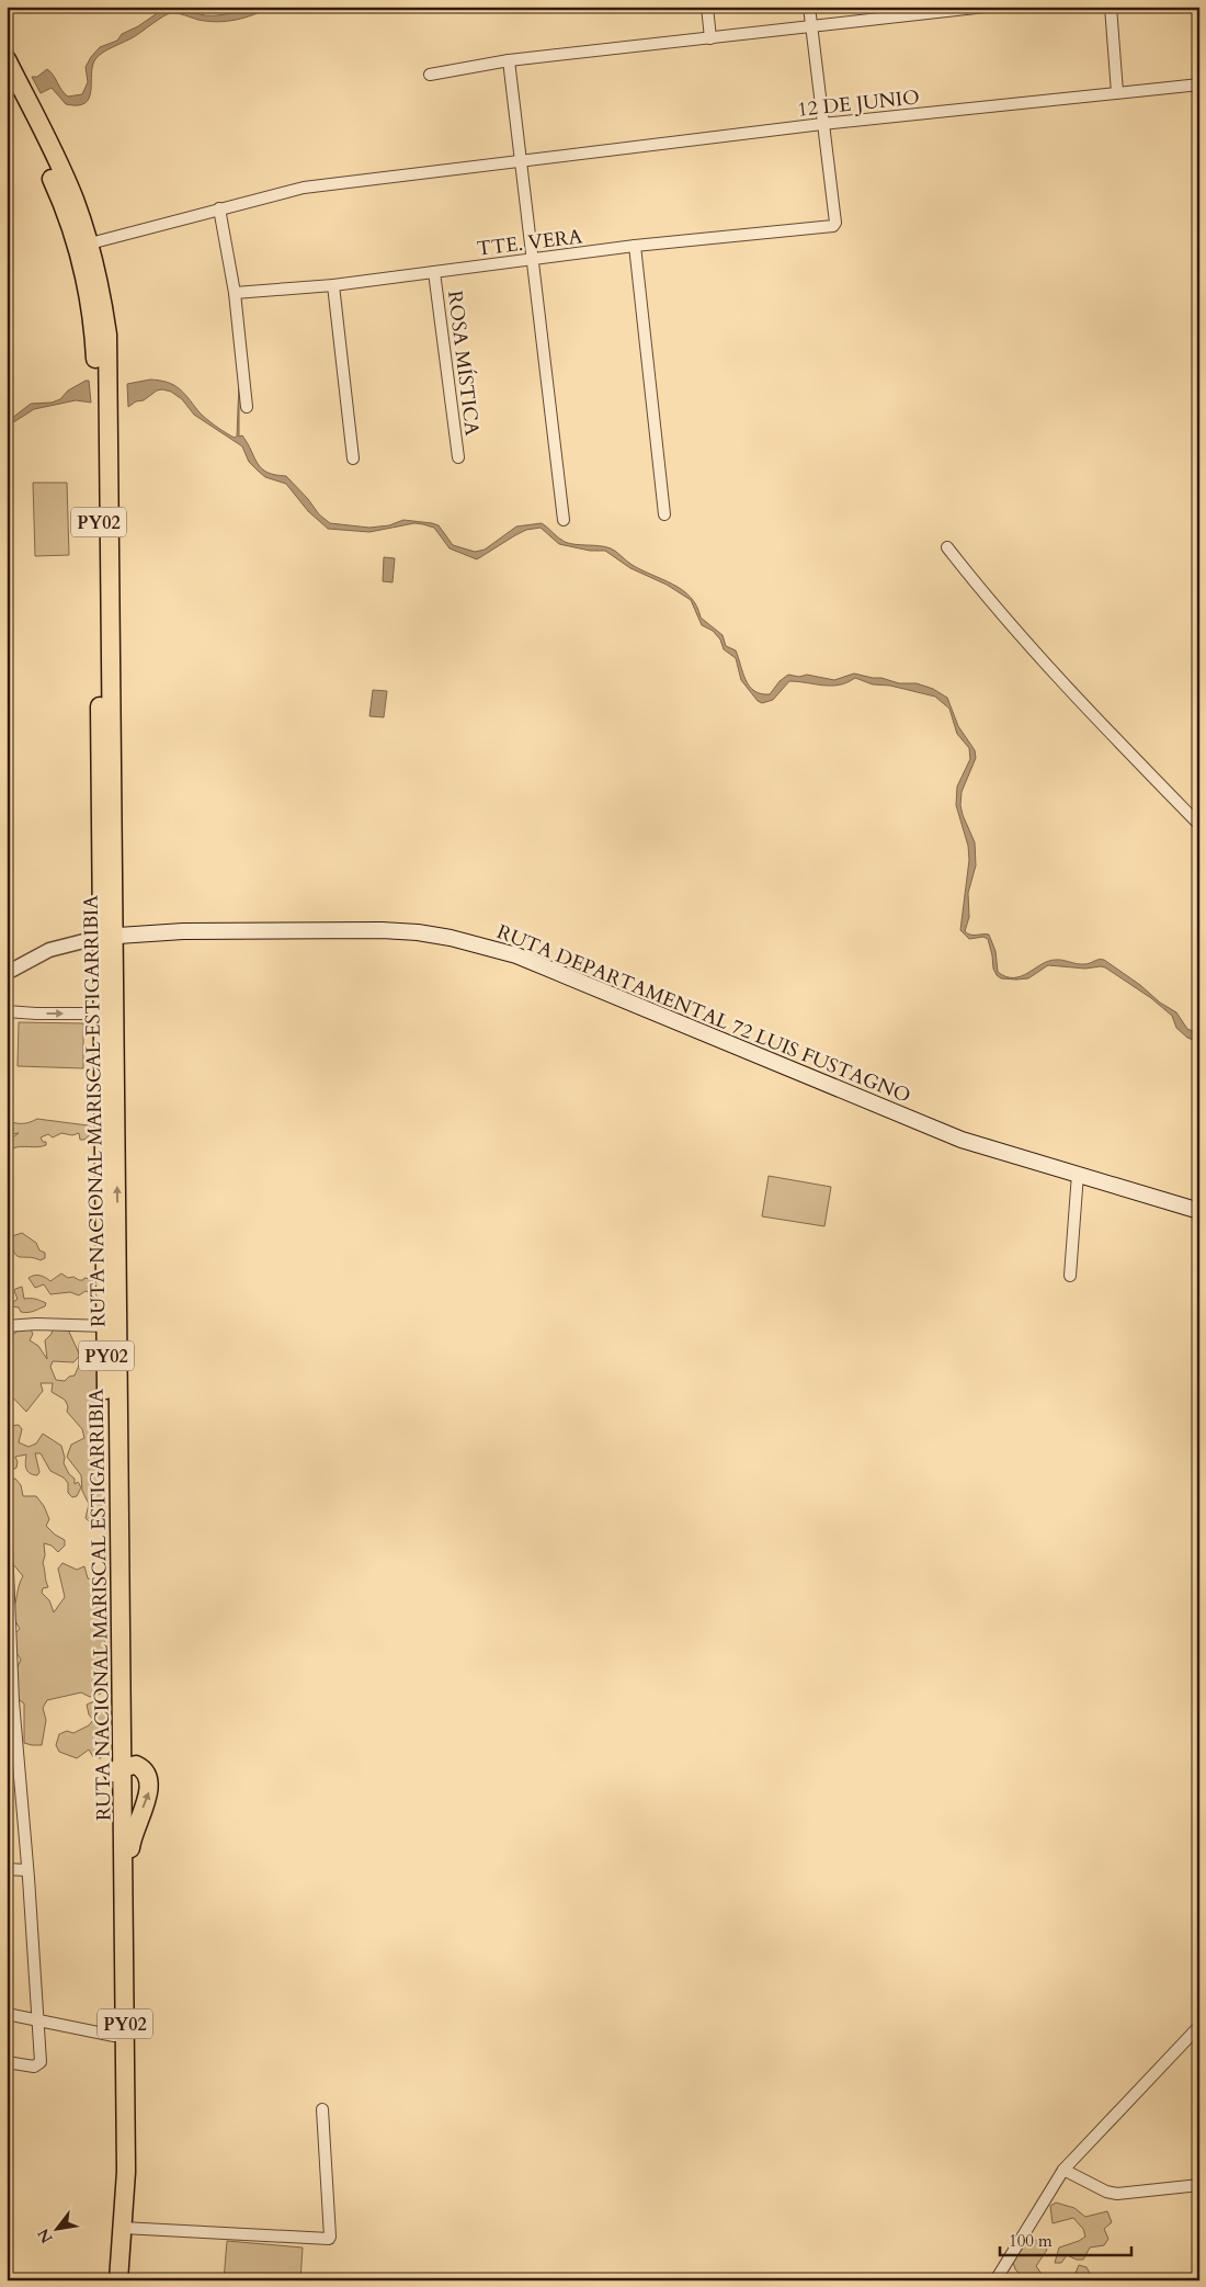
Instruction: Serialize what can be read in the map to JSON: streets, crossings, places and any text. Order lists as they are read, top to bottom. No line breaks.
{"streets":{"highway":["PY02","RUTA NACIONAL MARISCAL ESTIGARRIBIA"],"main road":["RUTA DEPARTAMENTAL 72 LUIS FUSTAGNO"],"street":["12 DE JUNIO","TTE. VERA","ROSA MÍSTICA"]},"crossings":[["12 DE JUNIO","TTE. VERA"],["12 DE JUNIO","RUTA NACIONAL MARISCAL ESTIGARRIBIA"],["TTE. VERA","ROSA MÍSTICA"],["RUTA DEPARTAMENTAL 72 LUIS FUSTAGNO","RUTA NACIONAL MARISCAL ESTIGARRIBIA"]],"scale_bar":"100 m","north":"bottom left"}
